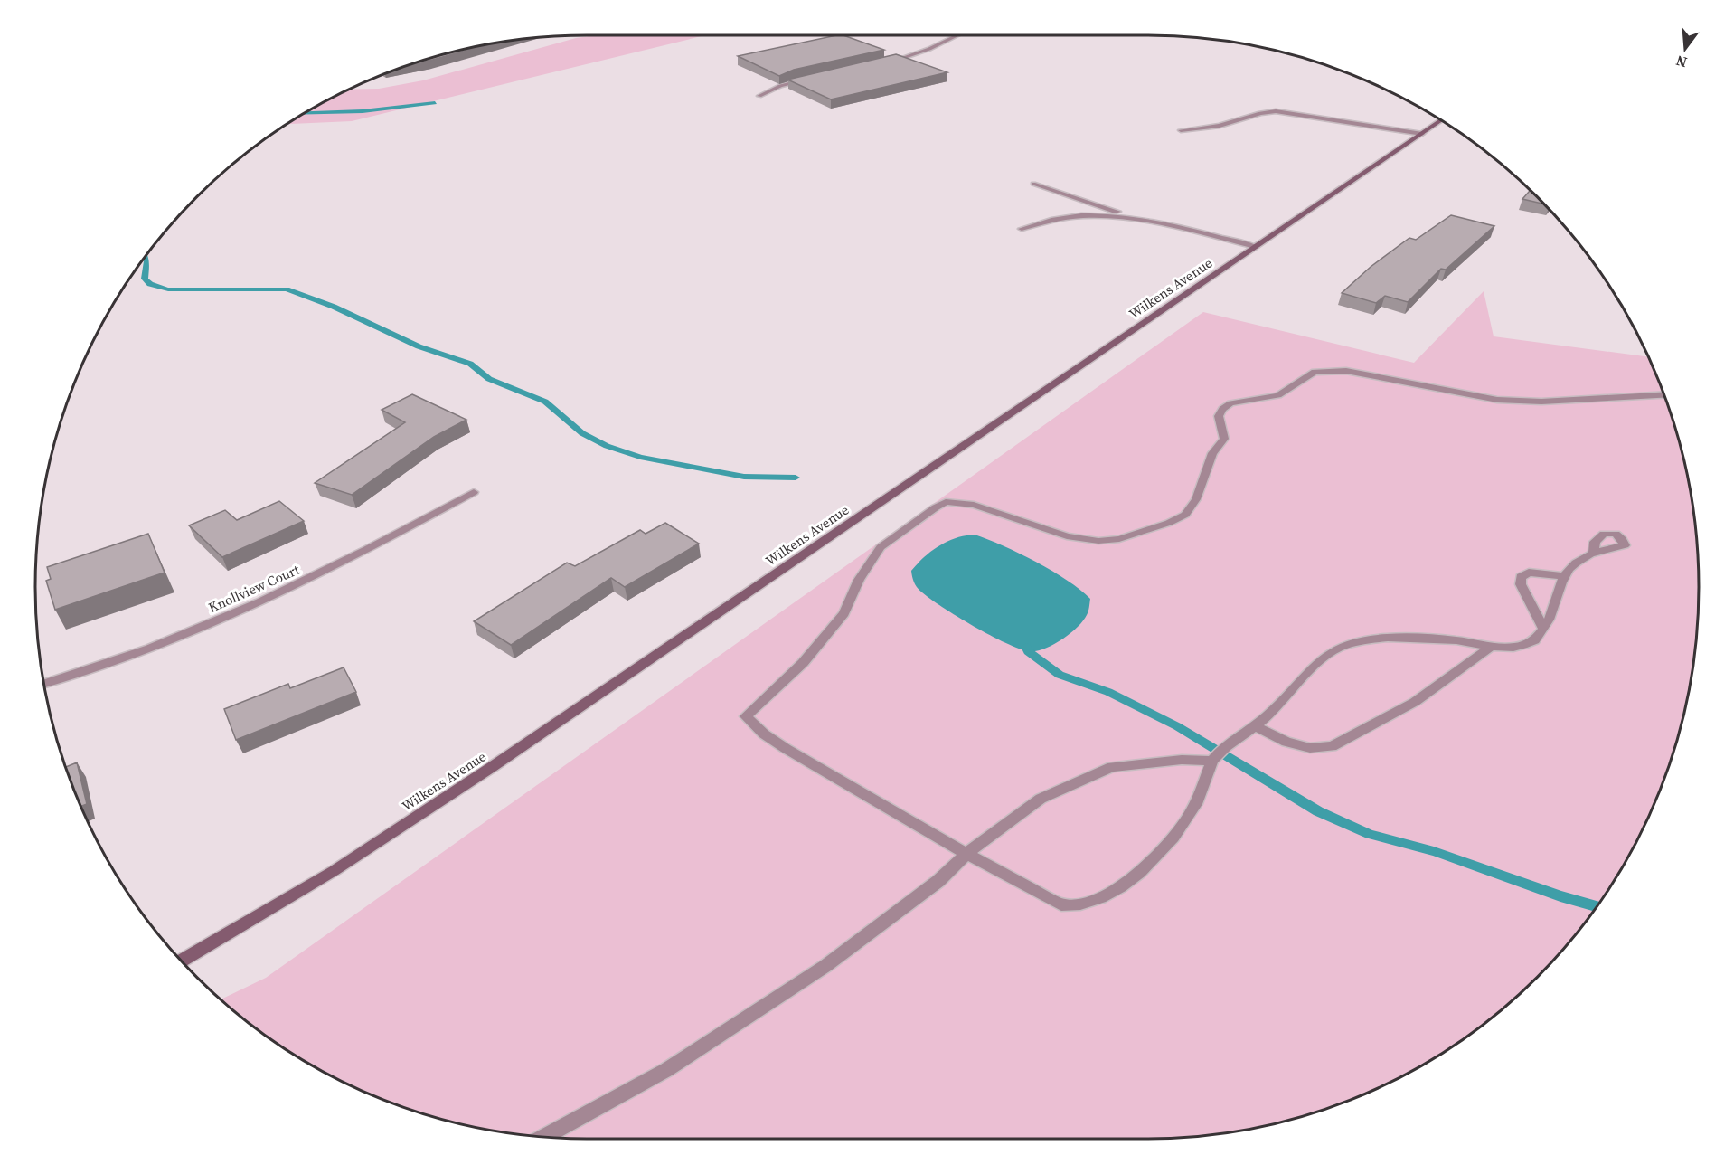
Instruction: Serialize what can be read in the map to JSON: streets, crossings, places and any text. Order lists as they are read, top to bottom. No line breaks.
{"streets":{"main road":["Wilkens Avenue"],"street":["Knollview Court"]},"north":"bottom"}
